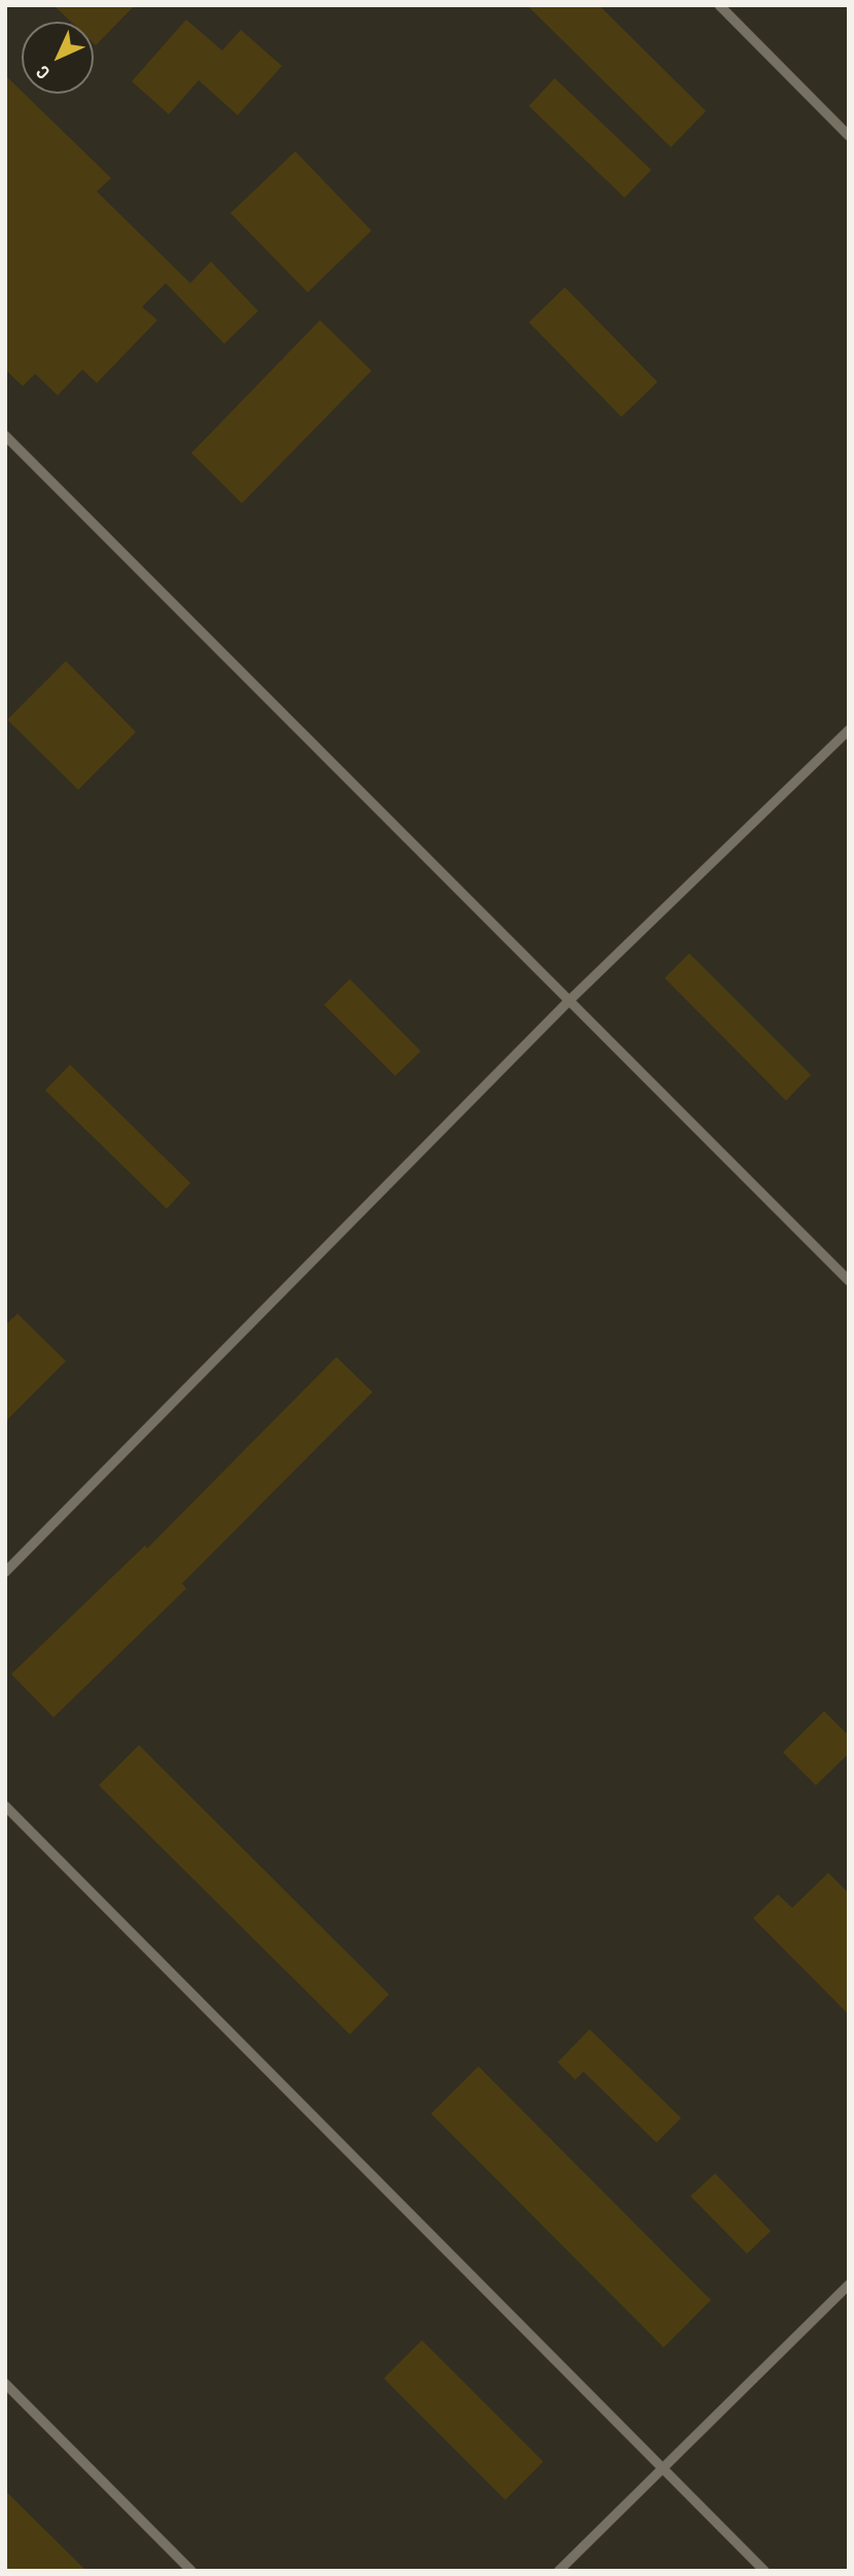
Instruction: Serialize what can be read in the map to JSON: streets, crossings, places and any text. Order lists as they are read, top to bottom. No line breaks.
{"north":"bottom left"}
